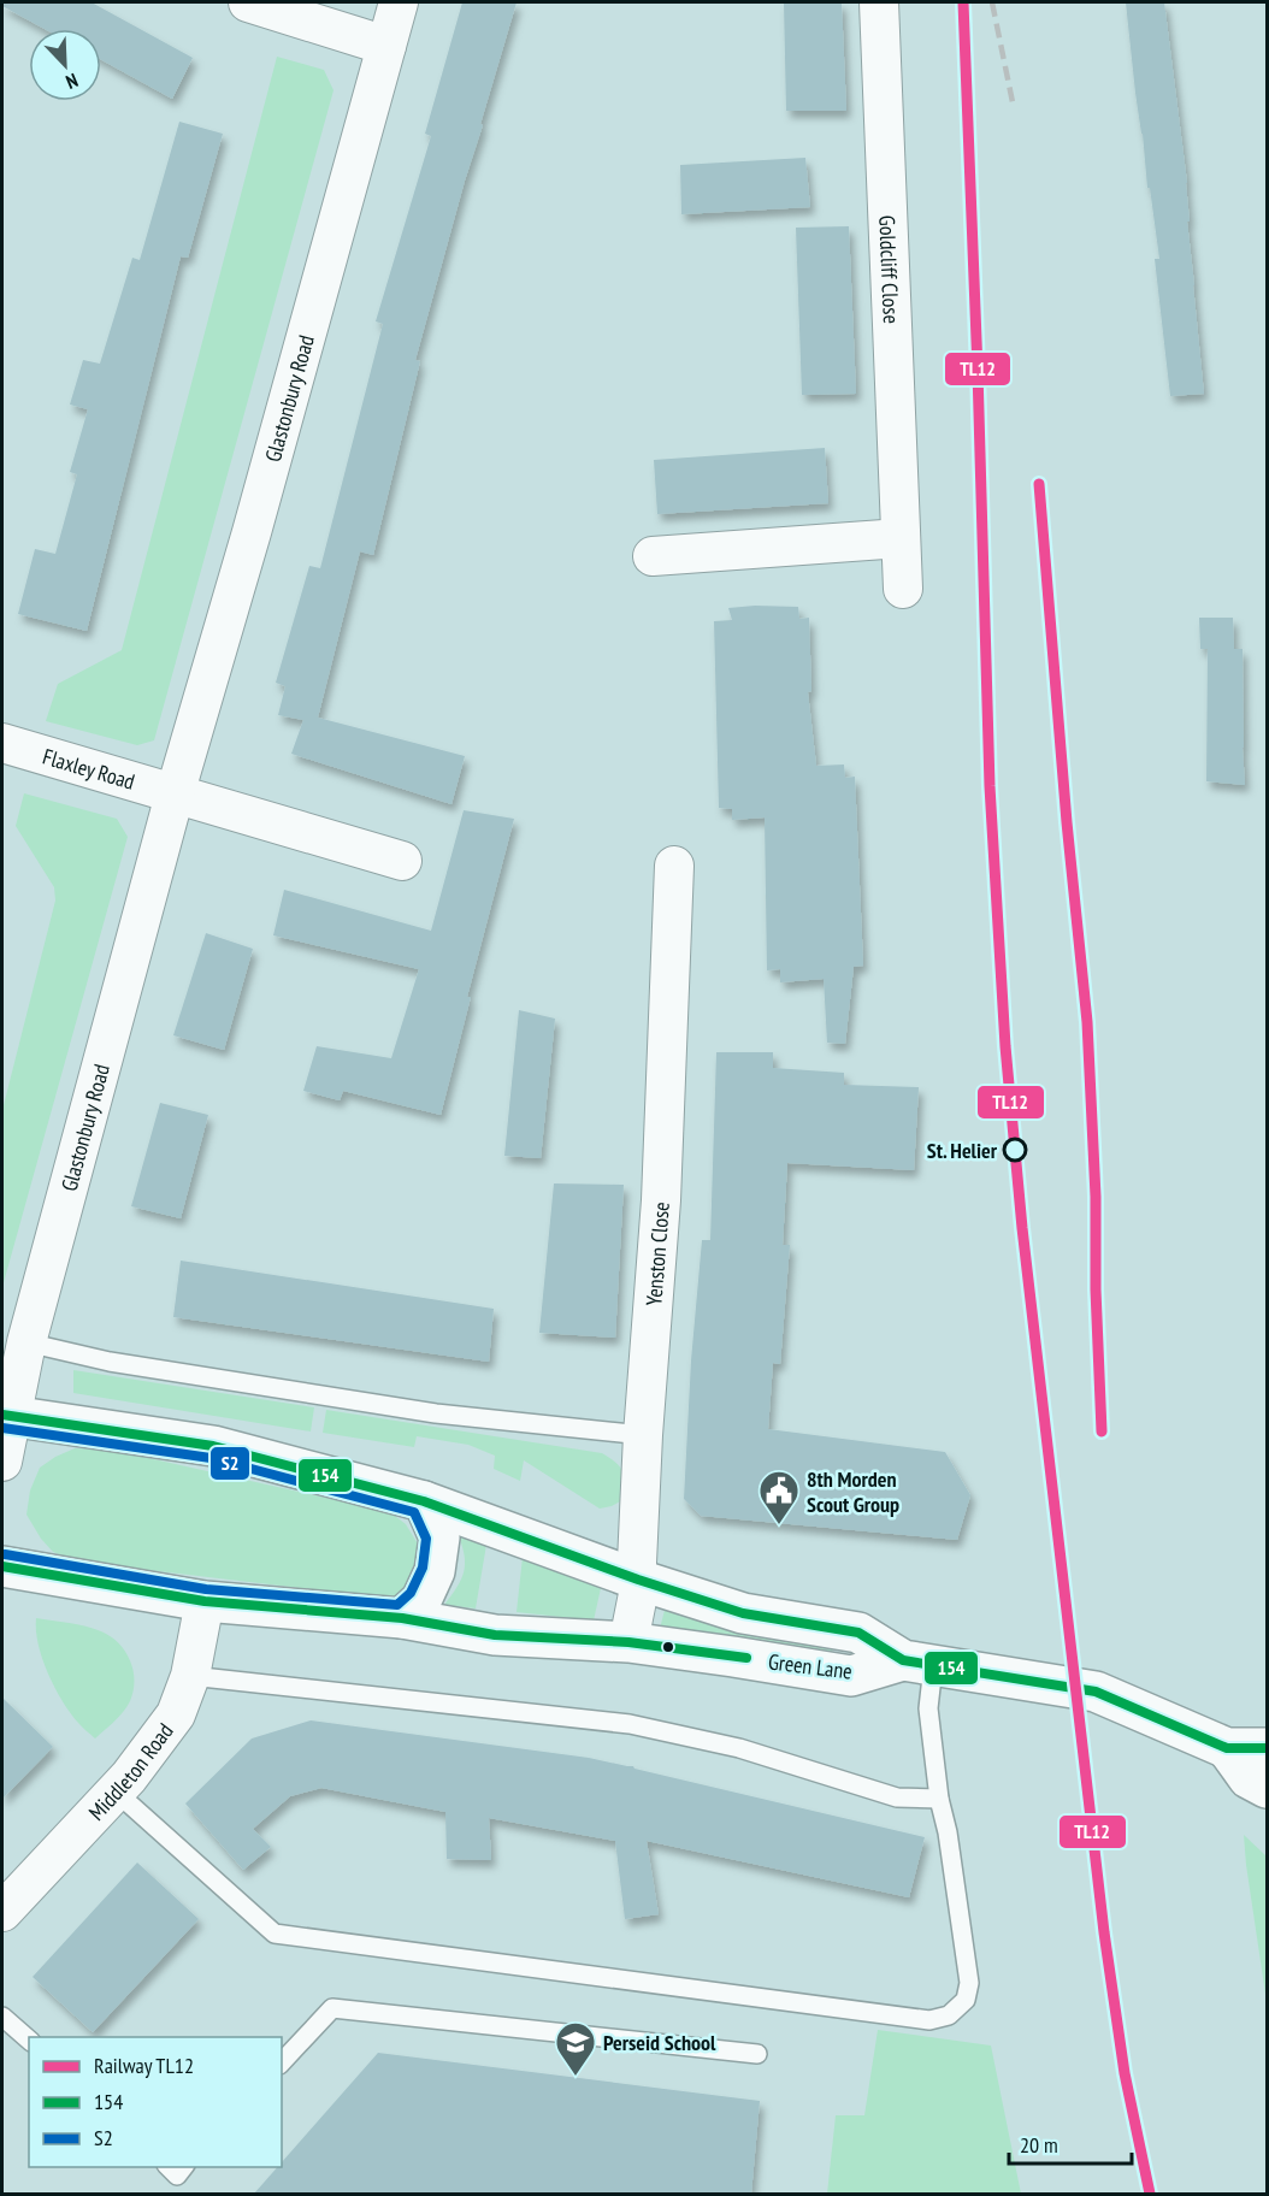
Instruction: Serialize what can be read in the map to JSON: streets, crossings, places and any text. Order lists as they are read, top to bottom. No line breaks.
{"streets":{"main road":["Green Lane"],"street":["Goldcliff Close","Glastonbury Road","Flaxley Road","Yenston Close","Middleton Road"]},"crossings":[["Glastonbury Road","Flaxley Road"],["Glastonbury Road","Green Lane"],["Yenston Close","Green Lane"],["Green Lane","Middleton Road"]],"places":{"other":["St. Helier"],"public building":["8th Morden Scout Group"],"school or university":["Perseid School"]},"lines":["rail line TL12","transit line 154","transit line S2"],"legend":["Railway TL12","154","S2"],"scale_bar":"20 m","north":"bottom right"}
